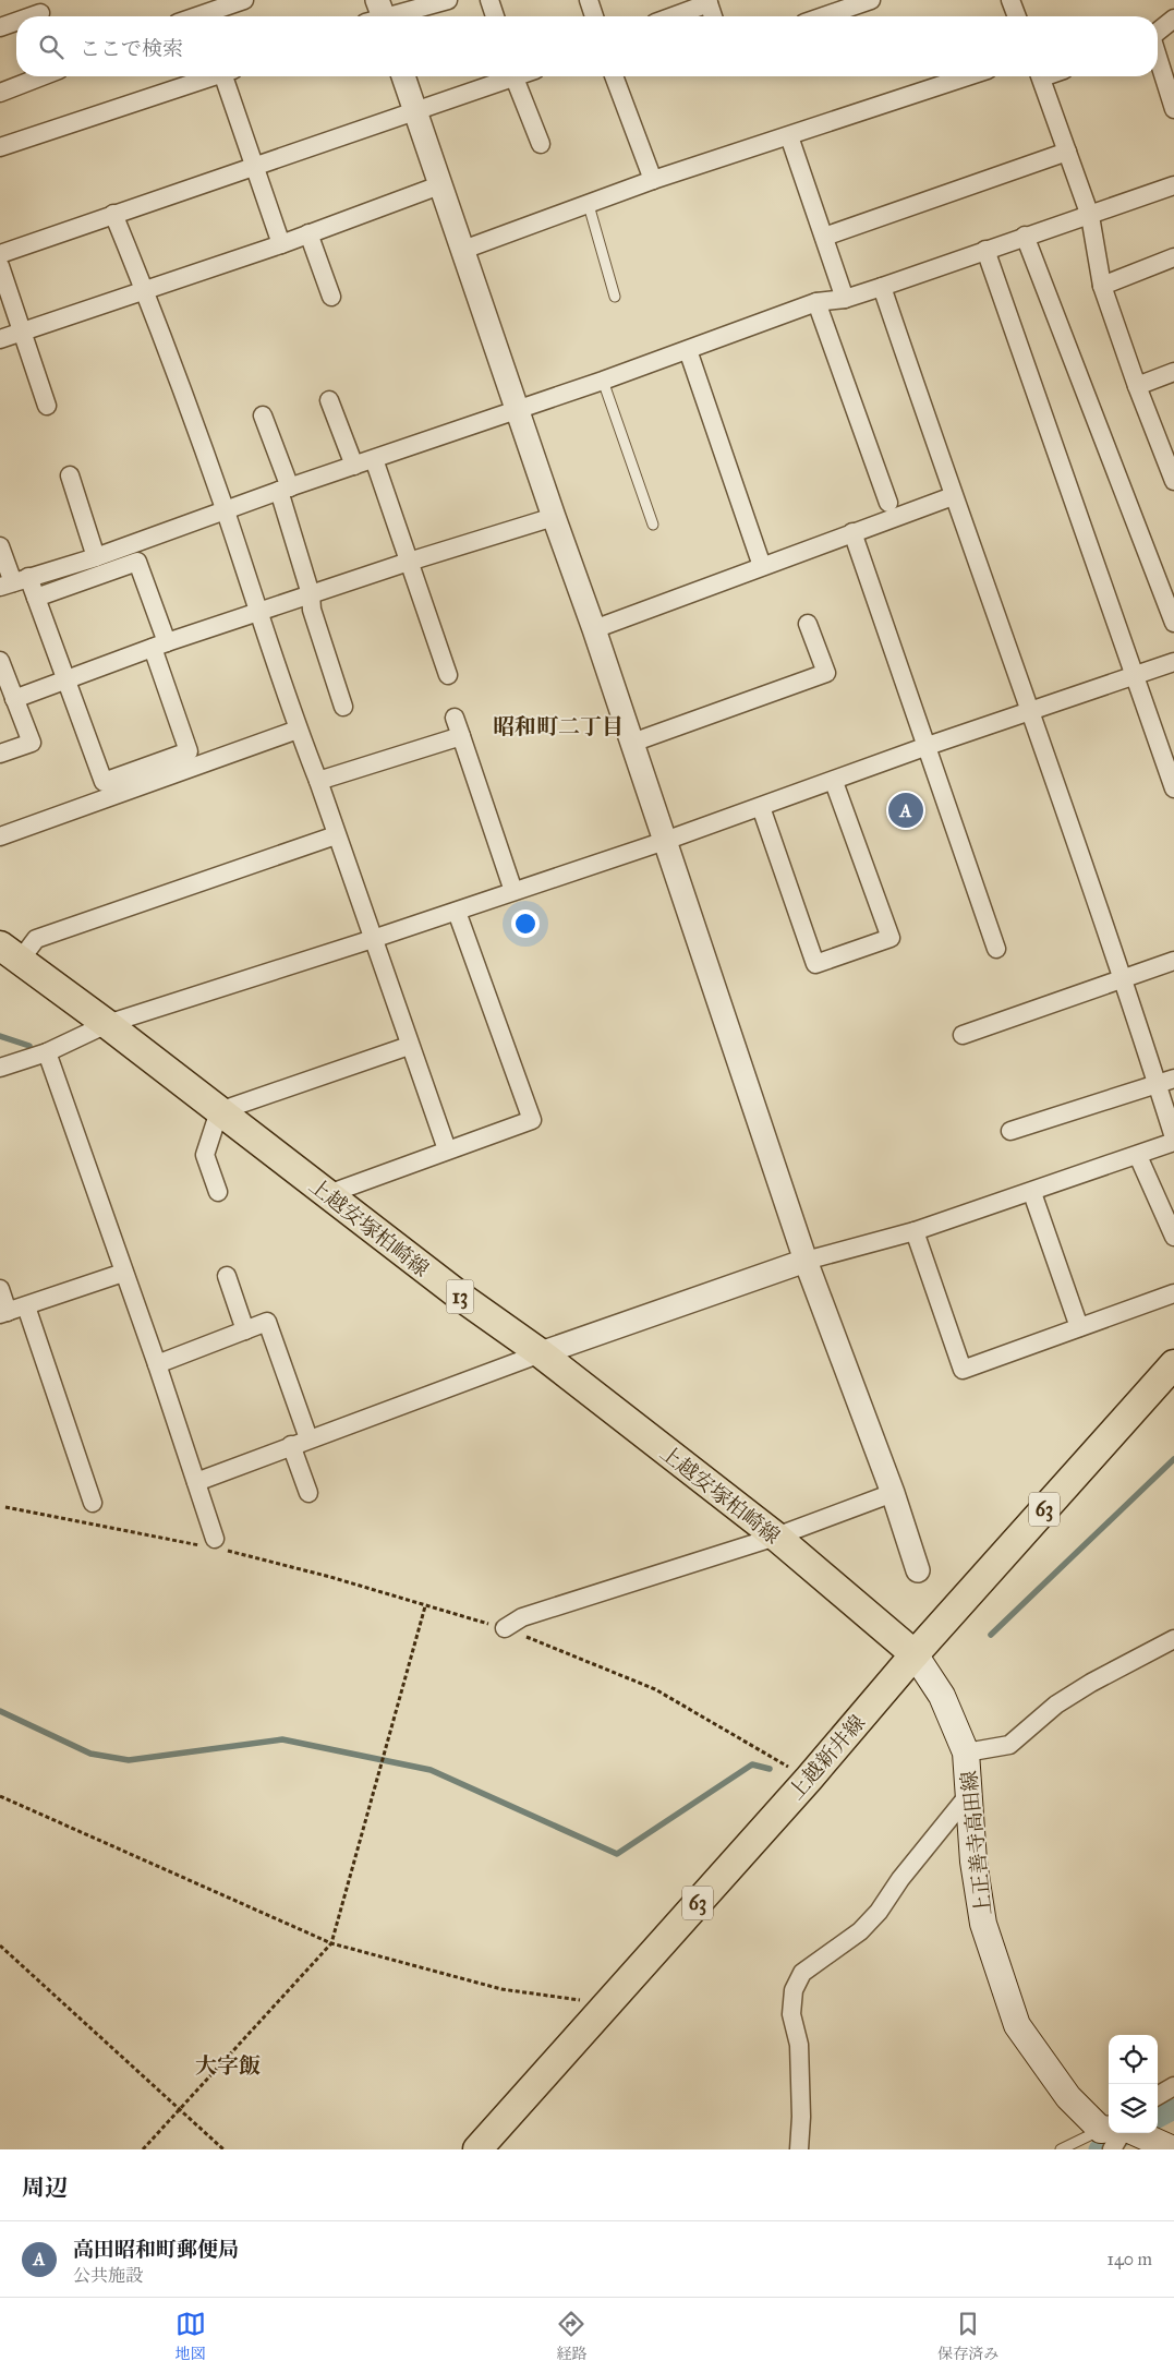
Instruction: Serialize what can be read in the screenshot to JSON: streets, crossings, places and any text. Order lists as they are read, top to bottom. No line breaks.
{"streets":{"main road":["上越安塚柏崎線","13","63","上越新井線","上正善寺高田線"]},"crossings":[["上越安塚柏崎線","上越新井線"],["上越安塚柏崎線","上正善寺高田線"],["上越新井線","上正善寺高田線"]],"districts":["昭和町二丁目","大字飯"],"page":{"search":"ここで検索","pins":"A","heading":"周辺","list":[{"mark":"A","name":"高田昭和町郵便局","note":"公共施設","value":"140 m"}],"nav":["地図","経路","保存済み"]}}
